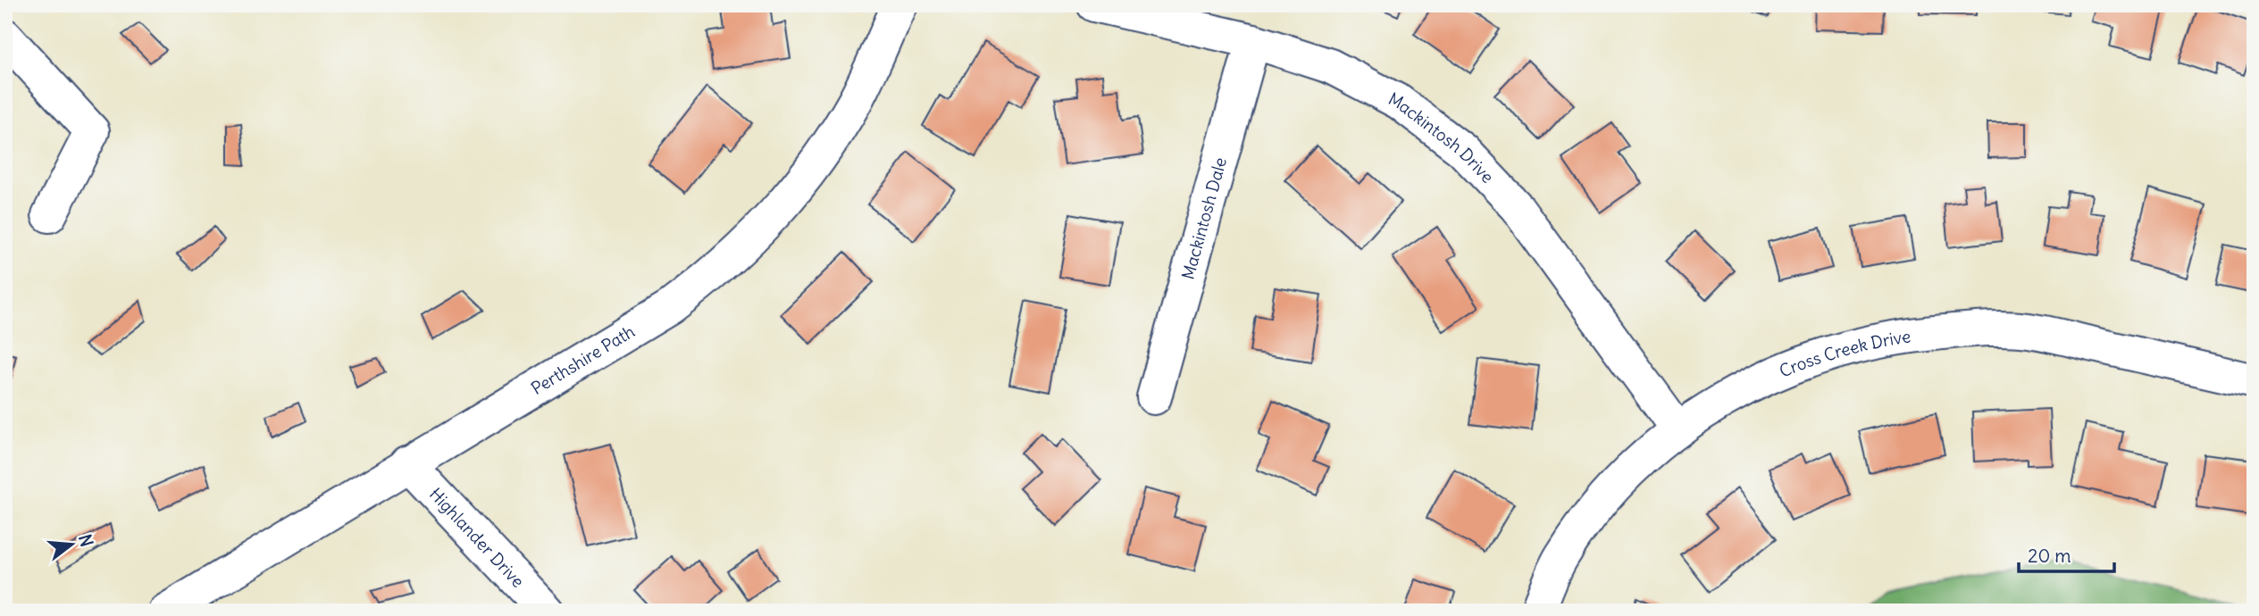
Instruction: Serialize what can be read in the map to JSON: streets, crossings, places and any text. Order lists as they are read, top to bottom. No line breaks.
{"streets":{"street":["Mackintosh Drive","Mackintosh Dale","Cross Creek Drive","Perthshire Path","Highlander Drive"]},"crossings":[["Mackintosh Drive","Mackintosh Dale"],["Mackintosh Drive","Cross Creek Drive"],["Perthshire Path","Highlander Drive"]],"scale_bar":"20 m","north":"right"}
